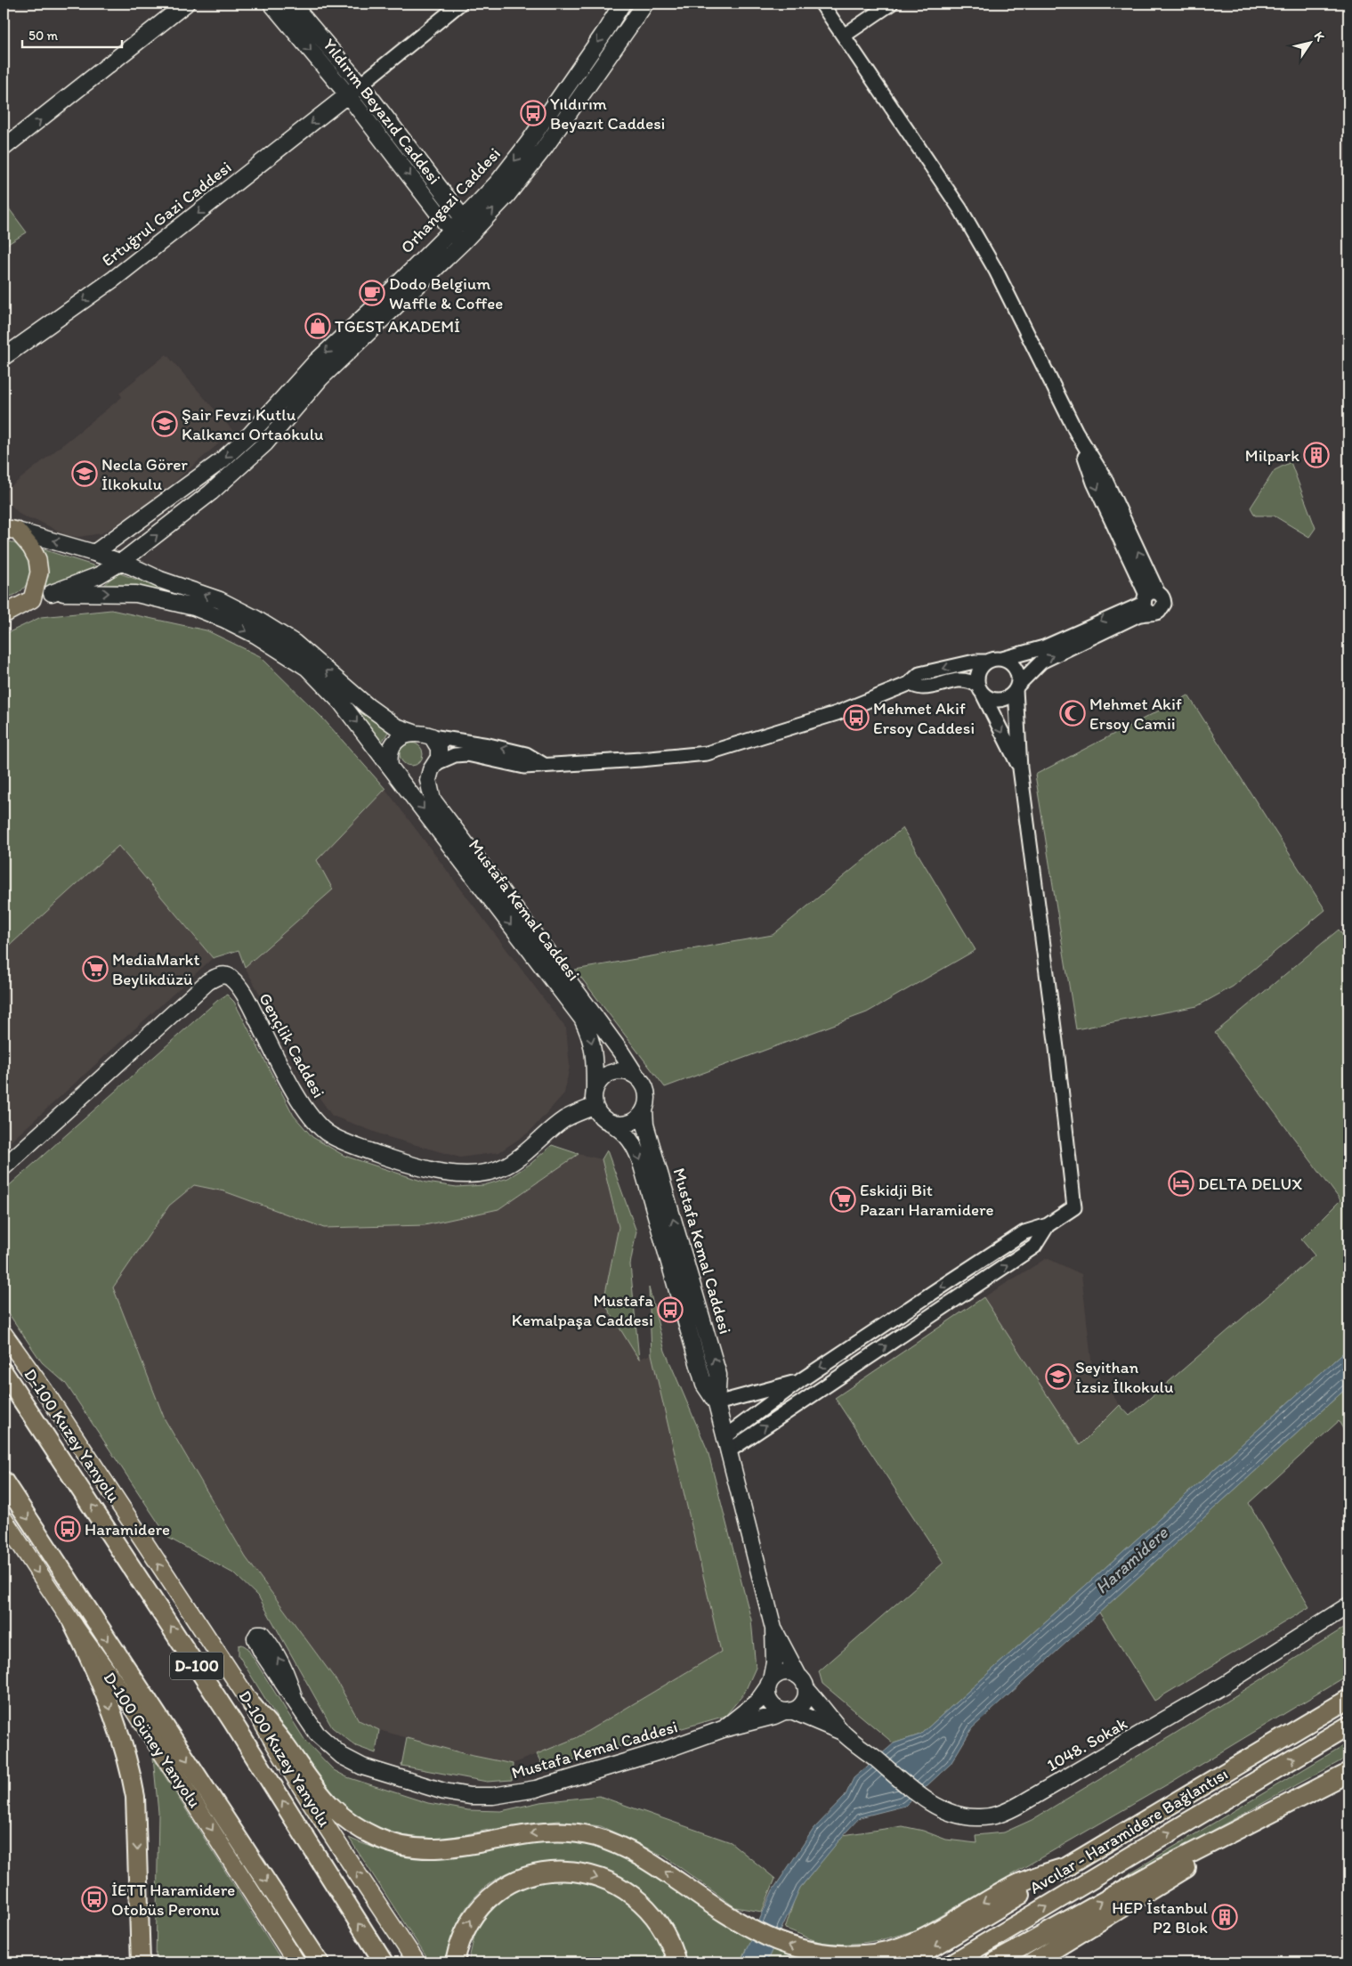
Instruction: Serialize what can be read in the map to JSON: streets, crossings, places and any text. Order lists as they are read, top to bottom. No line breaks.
{"streets":{"highway":["D-100","Avcılar - Haramidere Bağlantısı"],"main road":["Yıldırım Beyazıd Caddesi","Orhangazi Caddesi","Ertuğrul Gazi Caddesi","Mustafa Kemal Caddesi","Gençlik Caddesi","D-100 Kuzey Yanyolu","D-100 Güney Yanyolu","1048. Sokak"]},"crossings":[["Yıldırım Beyazıd Caddesi","Orhangazi Caddesi"],["Yıldırım Beyazıd Caddesi","Ertuğrul Gazi Caddesi"],["Mustafa Kemal Caddesi","Gençlik Caddesi"],["Mustafa Kemal Caddesi","1048. Sokak"]],"one_way":["Ertuğrul Gazi Caddesi","D-100 Kuzey Yanyolu","D-100 Güney Yanyolu"],"water":["Haramidere"],"places":{"bus stop":["Yıldırım Beyazıt Caddesi","Mehmet Akif Ersoy Caddesi","Mustafa Kemalpaşa Caddesi","Haramidere","İETT Haramidere Otobüs Peronu"],"cafe":["Dodo Belgium Waffle & Coffee"],"shop":["TGEST AKADEMİ"],"school or university":["Şair Fevzi Kutlu Kalkancı Ortaokulu","Necla Görer İlkokulu","Seyithan İzsiz İlkokulu"],"building":["Milpark","HEP İstanbul P2 Blok"],"mosque":["Mehmet Akif Ersoy Camii"],"supermarket":["MediaMarkt Beylikdüzü","Eskidji Bit Pazarı Haramidere"],"hotel":["DELTA DELUX"]},"scale_bar":"50 m","north":"top right"}
